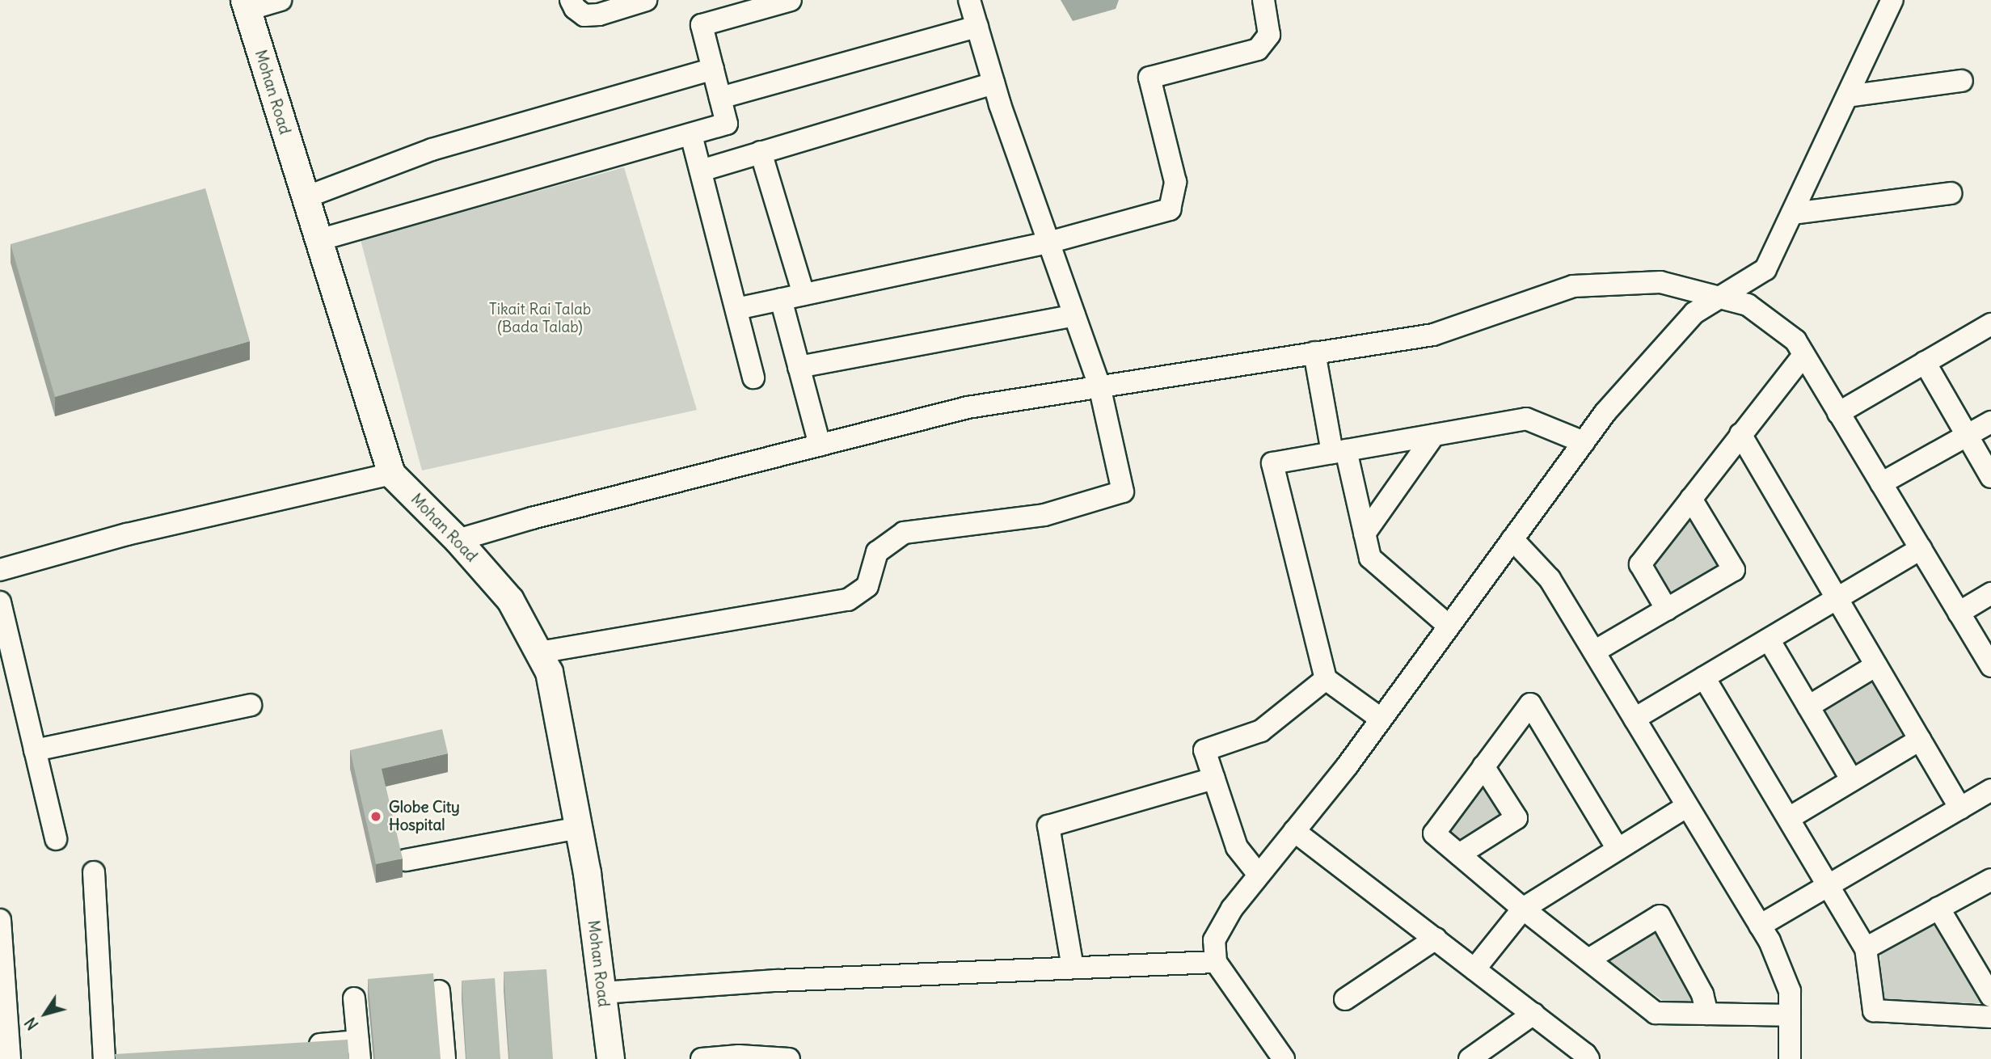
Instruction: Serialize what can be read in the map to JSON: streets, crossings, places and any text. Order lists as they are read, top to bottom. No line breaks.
{"streets":{"main road":["Mohan Road"]},"parks":["Tikait Rai Talab (Bada Talab)"],"places":["Globe City Hospital"],"north":"bottom left"}
